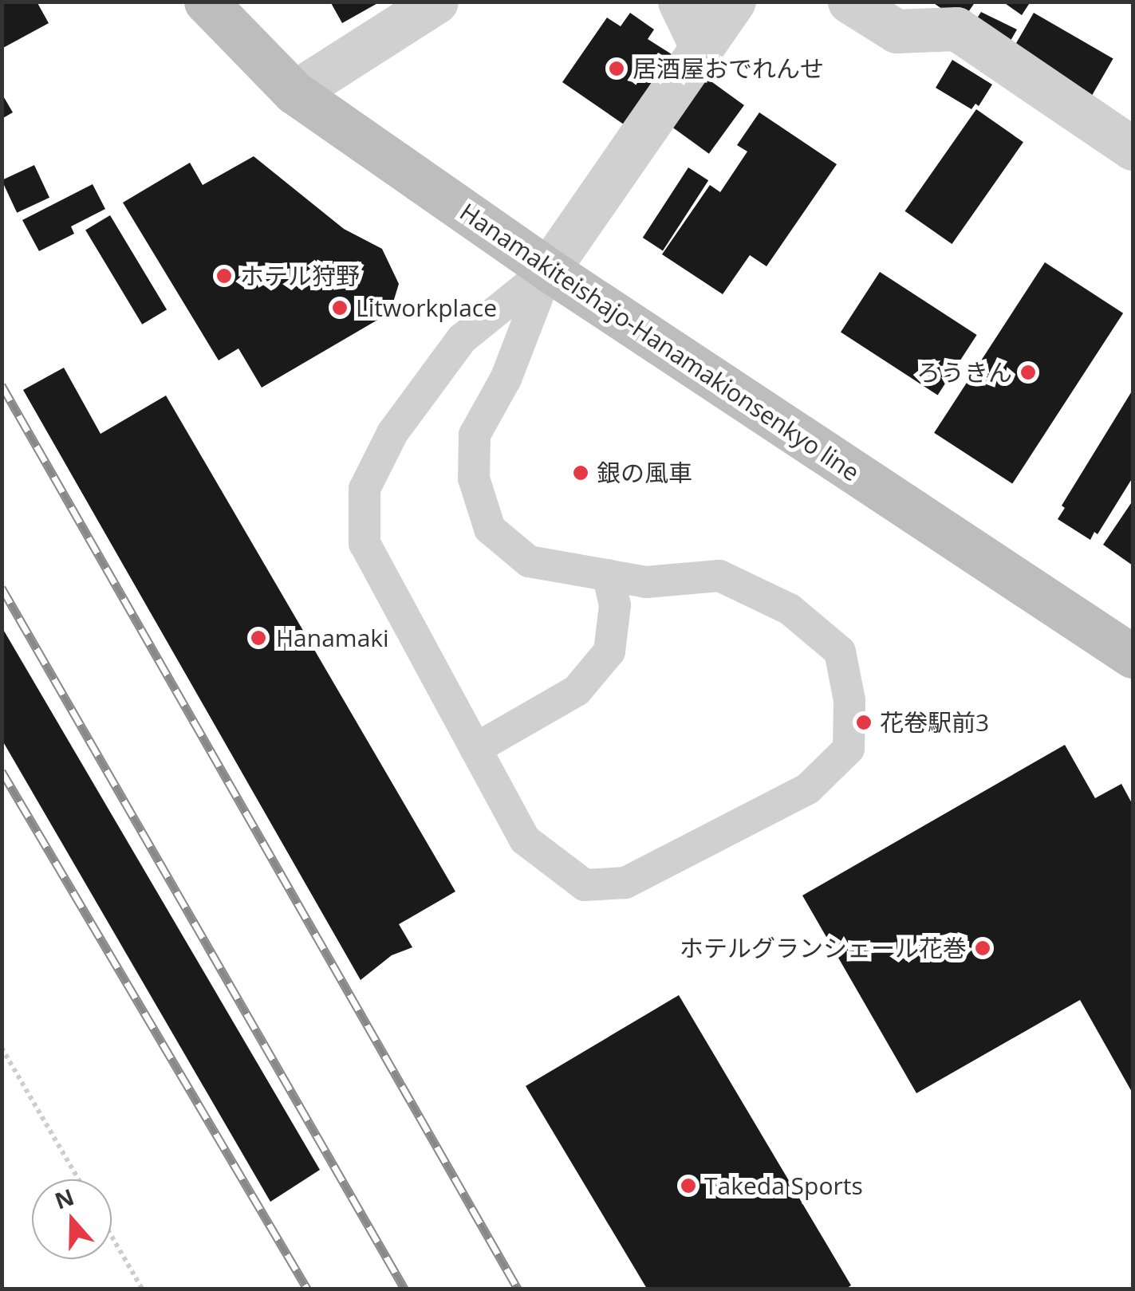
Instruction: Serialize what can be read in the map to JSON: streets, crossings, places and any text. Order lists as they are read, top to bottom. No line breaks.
{"streets":{"main road":["Hanamakiteishajo-Hanamakionsenkyo line"]},"places":["居酒屋おでれんせ","ホテル狩野","Litworkplace","ろうきん","銀の風車","Hanamaki","花卷駅前3","ホテルグランシェール花巻","Takeda Sports"],"north":"top"}
